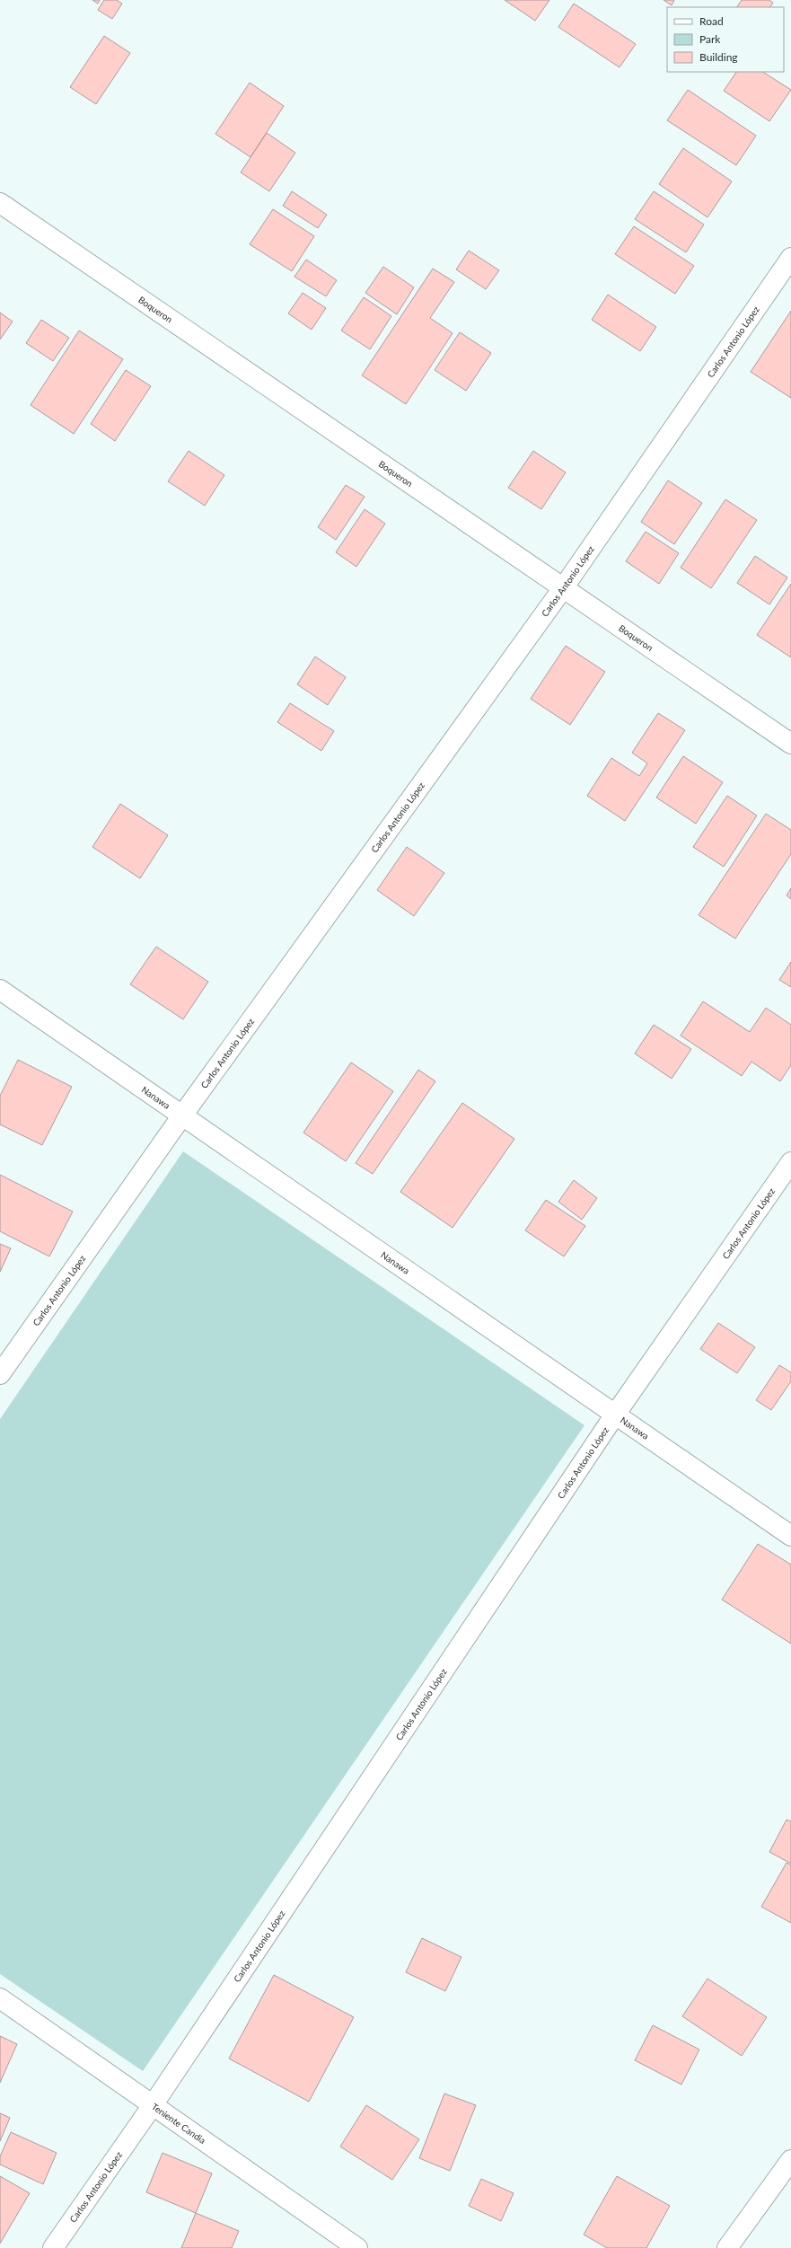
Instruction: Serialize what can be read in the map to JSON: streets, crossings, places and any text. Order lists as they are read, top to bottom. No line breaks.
{"streets":{"street":["Boqueron","Carlos Antonio López","Nanawa","Teniente Candia"]},"crossings":[["Boqueron","Carlos Antonio López"],["Carlos Antonio López","Nanawa"],["Carlos Antonio López","Teniente Candia"]],"legend":["Road","Park","Building"]}
